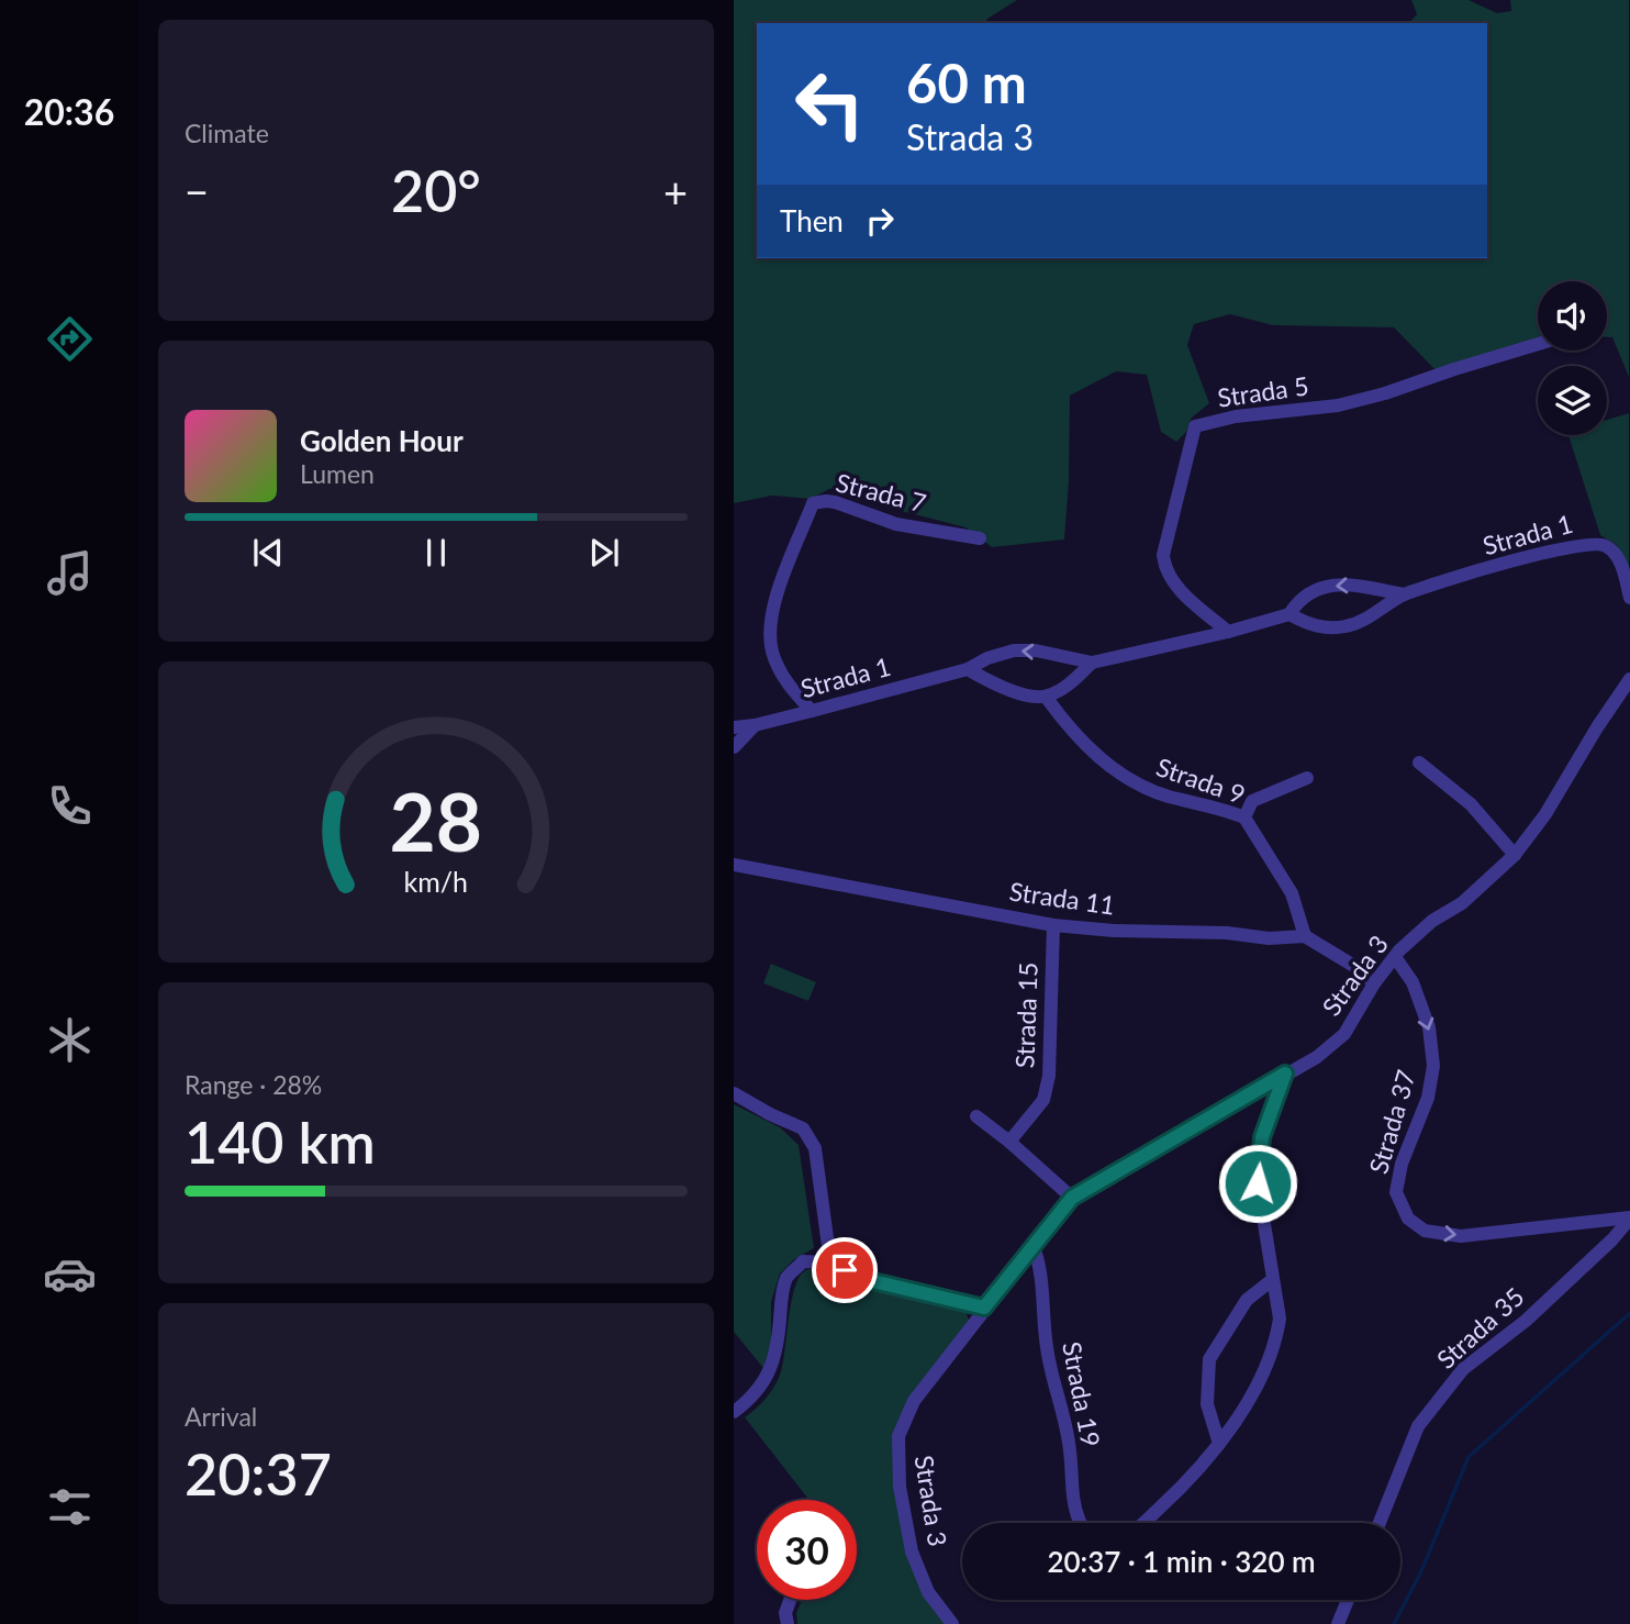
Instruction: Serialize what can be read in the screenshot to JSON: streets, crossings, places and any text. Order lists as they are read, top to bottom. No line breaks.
{"streets":{"street":["Strada 5","Strada 7","Strada 1","Strada 9","Strada 11","Strada 3","Strada 15","Strada 37","Strada 35","Strada 19"]},"crossings":[["Strada 5","Strada 1"],["Strada 7","Strada 1"],["Strada 1","Strada 9"],["Strada 9","Strada 11"],["Strada 11","Strada 15"],["Strada 3","Strada 37"],["Strada 3","Strada 19"],["Strada 37","Strada 35"]],"page":{"tabs":"20:36","tile":["Climate",["Range · 28%","140 km"],["Arrival","20:37"]],"turn":["60 m","Strada 3"],"heat":["−","20°","+"],"then":"Then","song":["Golden Hour","Lumen"],"limit":"30","trip":"20:37 · 1 min · 320 m","gauge":["28","km/h"]}}
